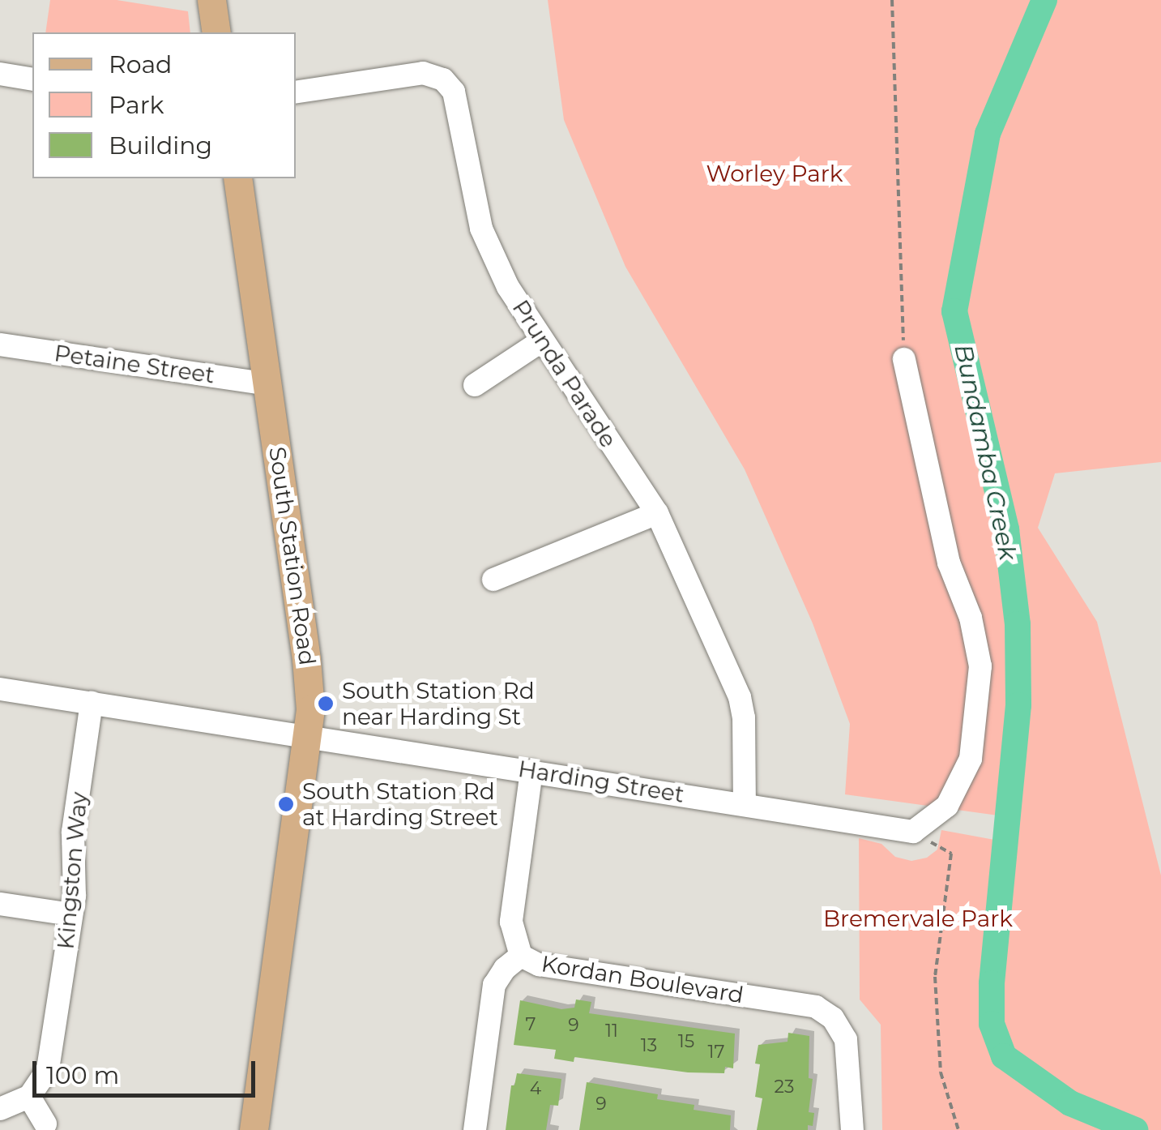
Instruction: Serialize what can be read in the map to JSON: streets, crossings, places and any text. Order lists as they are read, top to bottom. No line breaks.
{"streets":{"main road":["South Station Road"],"street":["Petaine Street","Prunda Parade","Harding Street","Kingston Way","Kordan Boulevard"]},"crossings":[["Petaine Street","South Station Road"],["Prunda Parade","Harding Street"],["South Station Road","Harding Street"],["Harding Street","Kingston Way"],["Harding Street","Kordan Boulevard"]],"water":["Bundamba Creek"],"parks":["Worley Park","Bremervale Park"],"places":["South Station Rd near Harding St","South Station Rd at Harding Street"],"house_numbers":["7","9","11","15","13","17","23","4","9"],"legend":["Road","Park","Building"],"scale_bar":"100 m"}
